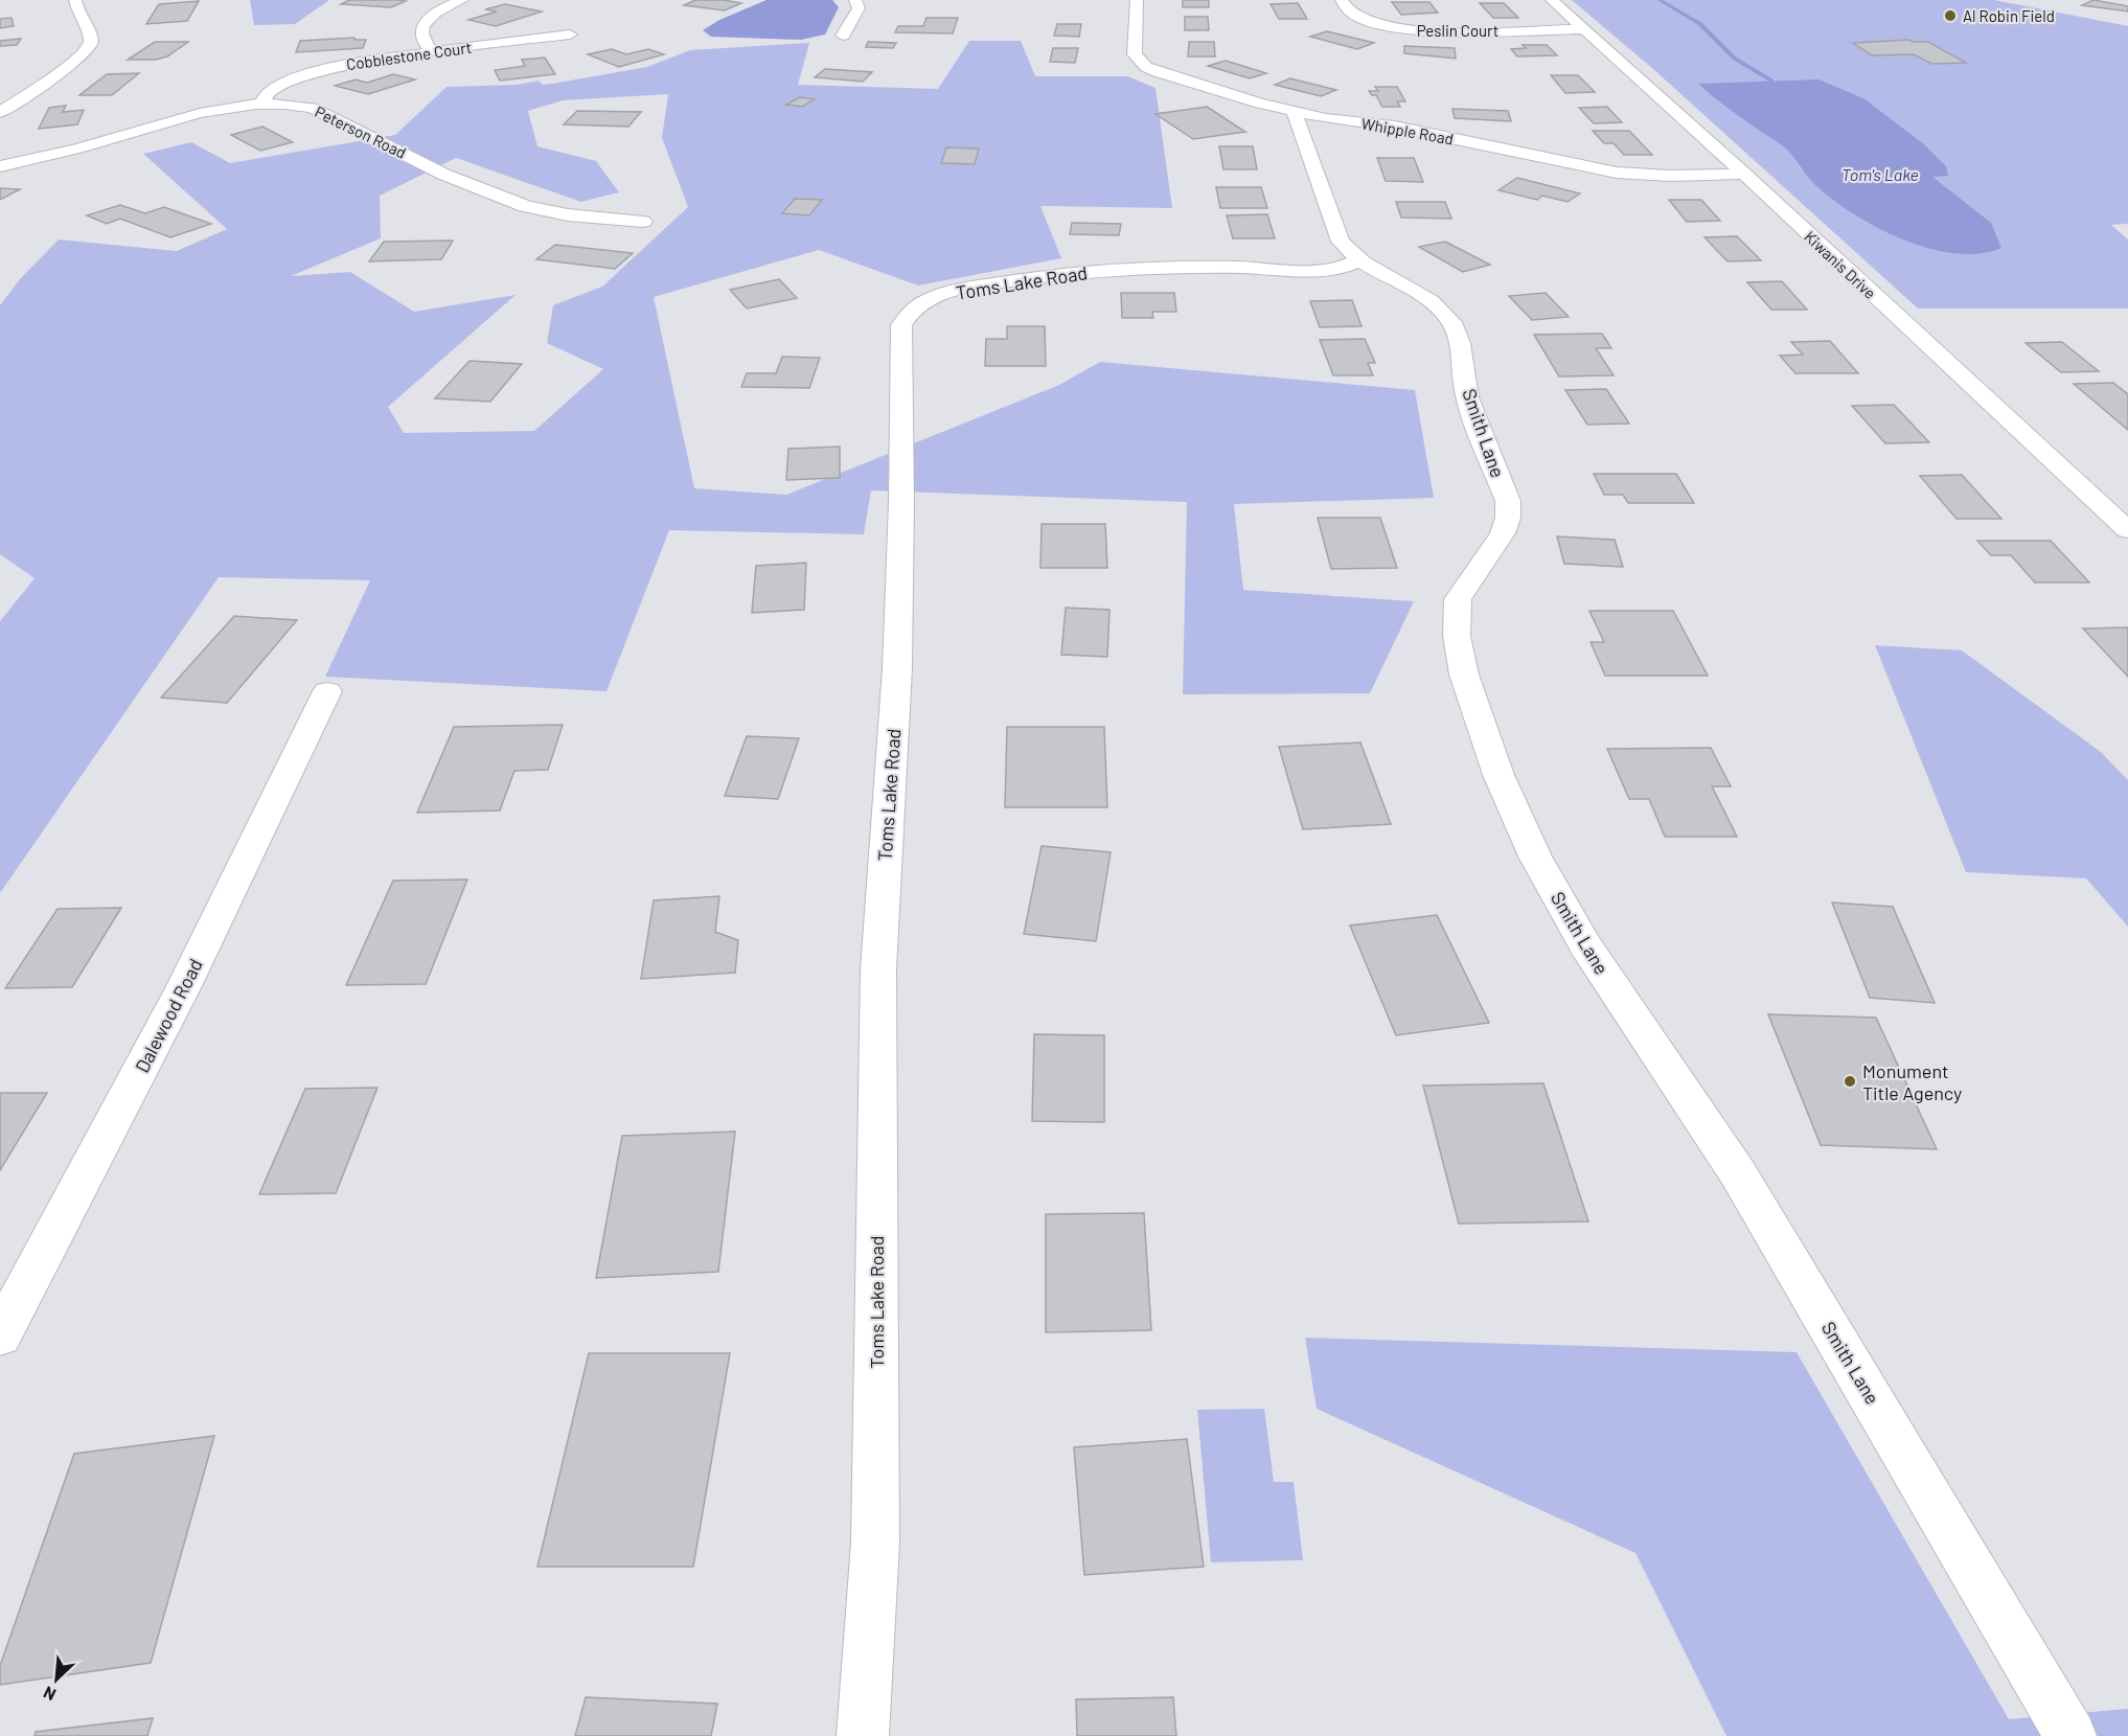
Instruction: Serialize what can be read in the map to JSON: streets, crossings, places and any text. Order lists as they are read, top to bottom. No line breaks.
{"streets":{"street":["Peslin Court","Cobblestone Court","Whipple Road","Peterson Road","Kiwanis Drive","Toms Lake Road","Smith Lane","Dalewood Road"]},"crossings":[["Peslin Court","Kiwanis Drive"],["Cobblestone Court","Peterson Road"],["Whipple Road","Kiwanis Drive"],["Whipple Road","Smith Lane"],["Toms Lake Road","Smith Lane"]],"water":["Tom's Lake"],"places":["Al Robin Field","Monument Title Agency"],"north":"bottom left"}
